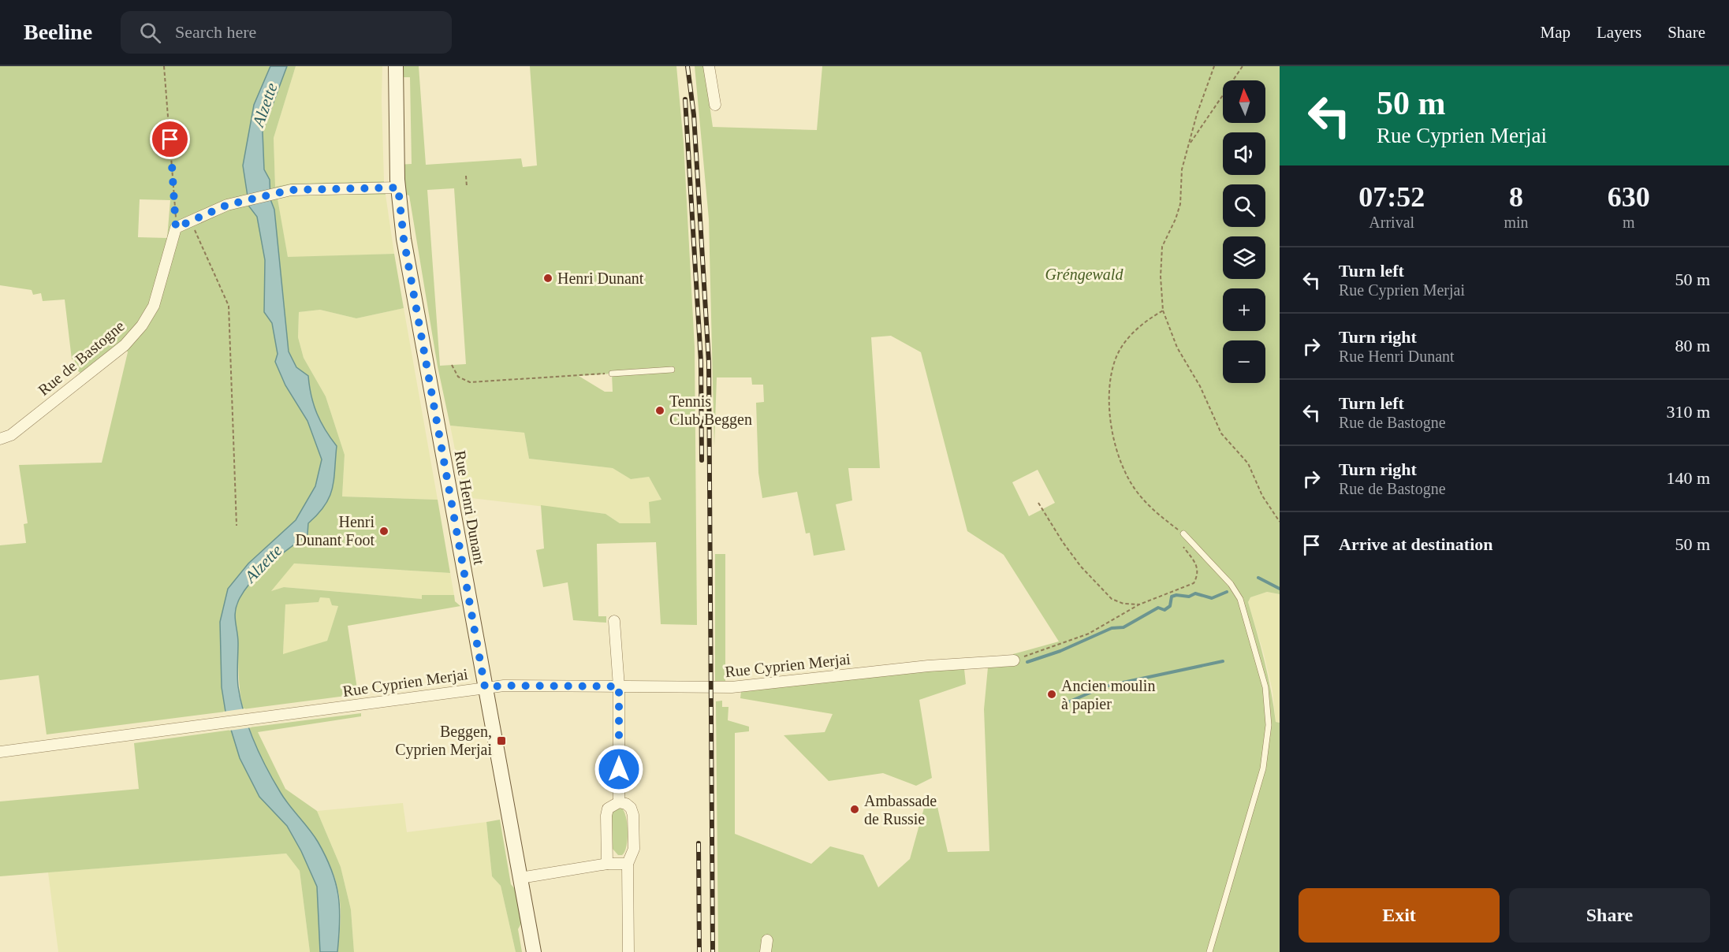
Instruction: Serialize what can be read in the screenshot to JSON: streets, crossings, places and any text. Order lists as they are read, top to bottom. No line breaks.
{"streets":{"main road":["Rue Henri Dunant"],"street":["Rue de Bastogne","Rue Cyprien Merjai"]},"crossings":[["Rue Henri Dunant","Rue Cyprien Merjai"]],"water":["Alzette"],"parks":["Gréngewald"],"places":{"other":["Henri Dunant","Tennis Club Beggen","Henri Dunant Foot","Ancien moulin à papier","Ambassade de Russie"],"transit":["Beggen, Cyprien Merjai"]},"north":"top","page":{"header":"Beeline","search":"Search here","nav":["Map","Layers","Share"],"turn":["50 m","Rue Cyprien Merjai"],"map_buttons":["+","−"],"eta":["07:52","Arrival","8","min","630","m"],"list":[{"name":"Turn left","note":"Rue Cyprien Merjai","value":"50 m"},{"name":"Turn right","note":"Rue Henri Dunant","value":"80 m"},{"name":"Turn left","note":"Rue de Bastogne","value":"310 m"},{"name":"Turn right","note":"Rue de Bastogne","value":"140 m"},{"name":"Arrive at destination","value":"50 m"}],"buttons":["Exit","Share"]}}
